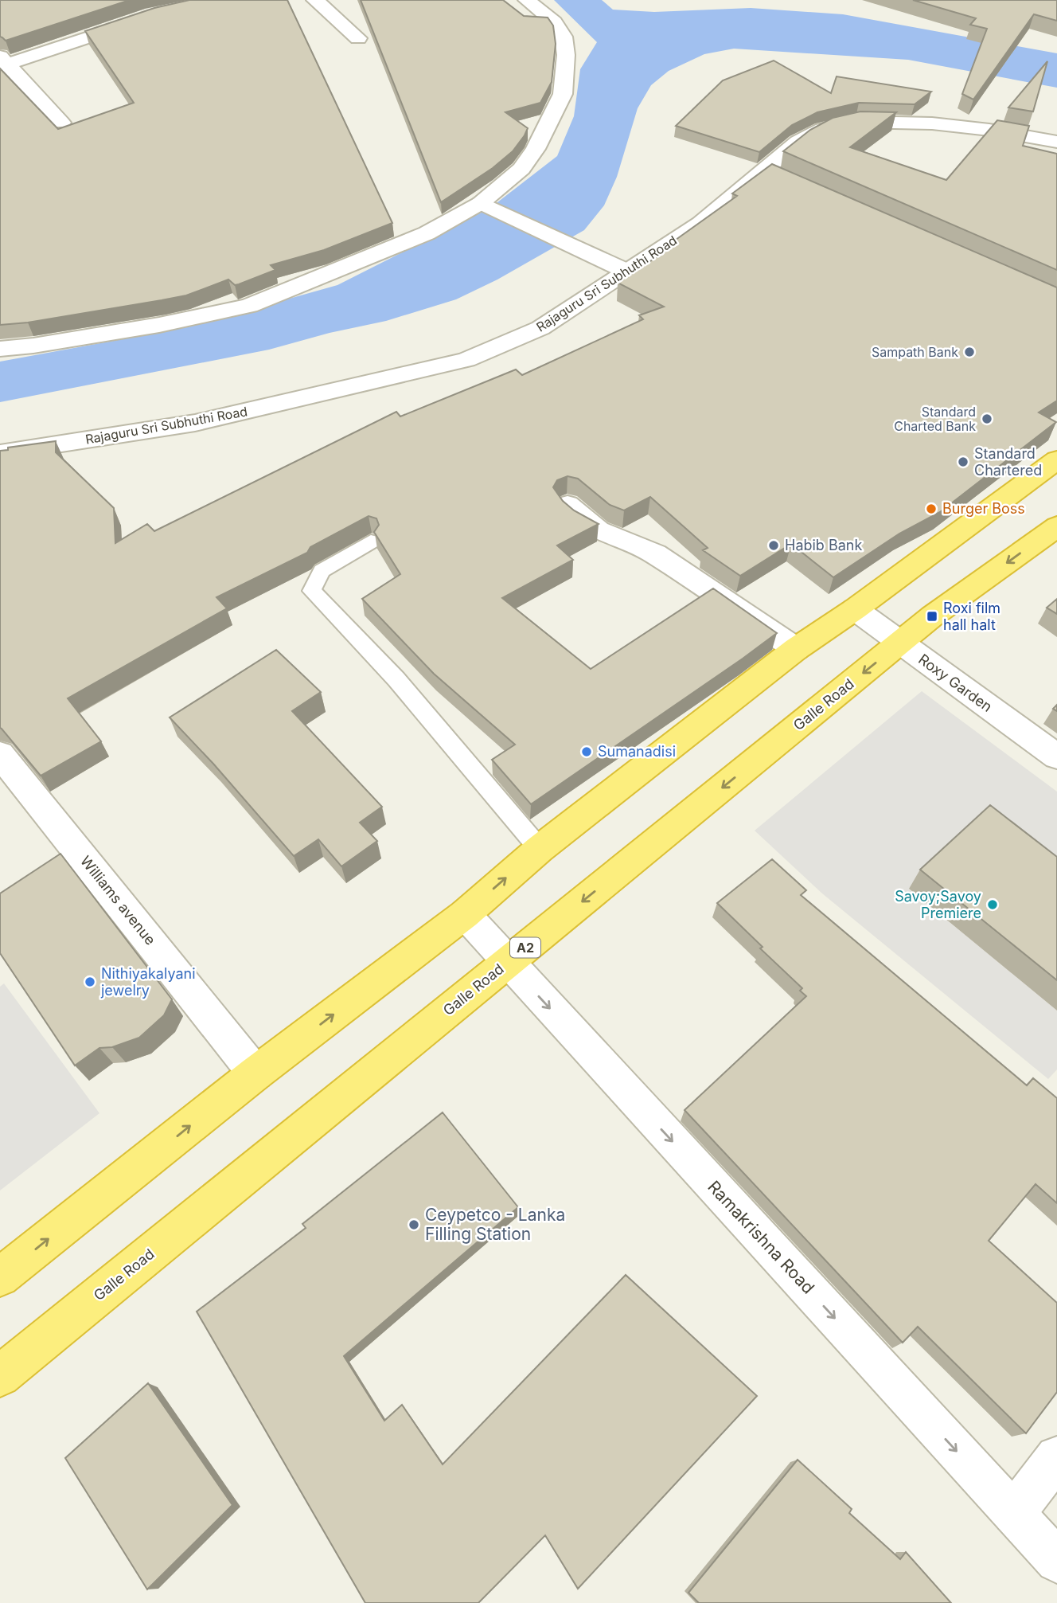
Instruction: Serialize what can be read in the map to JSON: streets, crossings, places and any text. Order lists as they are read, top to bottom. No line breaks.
{"streets":{"highway":["Galle Road","A2"],"street":["Rajaguru Sri Subhuthi Road","Roxy Garden","Williams avenue","Ramakrishna Road"]},"crossings":[["Roxy Garden","Galle Road"],["Galle Road","Ramakrishna Road"]],"one_way":["Ramakrishna Road"],"places":{"other":["Sampath Bank","Standard Charted Bank","Standard Chartered","Burger Boss","Habib Bank","Sumanadisi","Savoy;Savoy Premiere","Nithiyakalyani jewelry","Ceypetco - Lanka Filling Station"],"transit":["Roxi film hall halt"]}}
